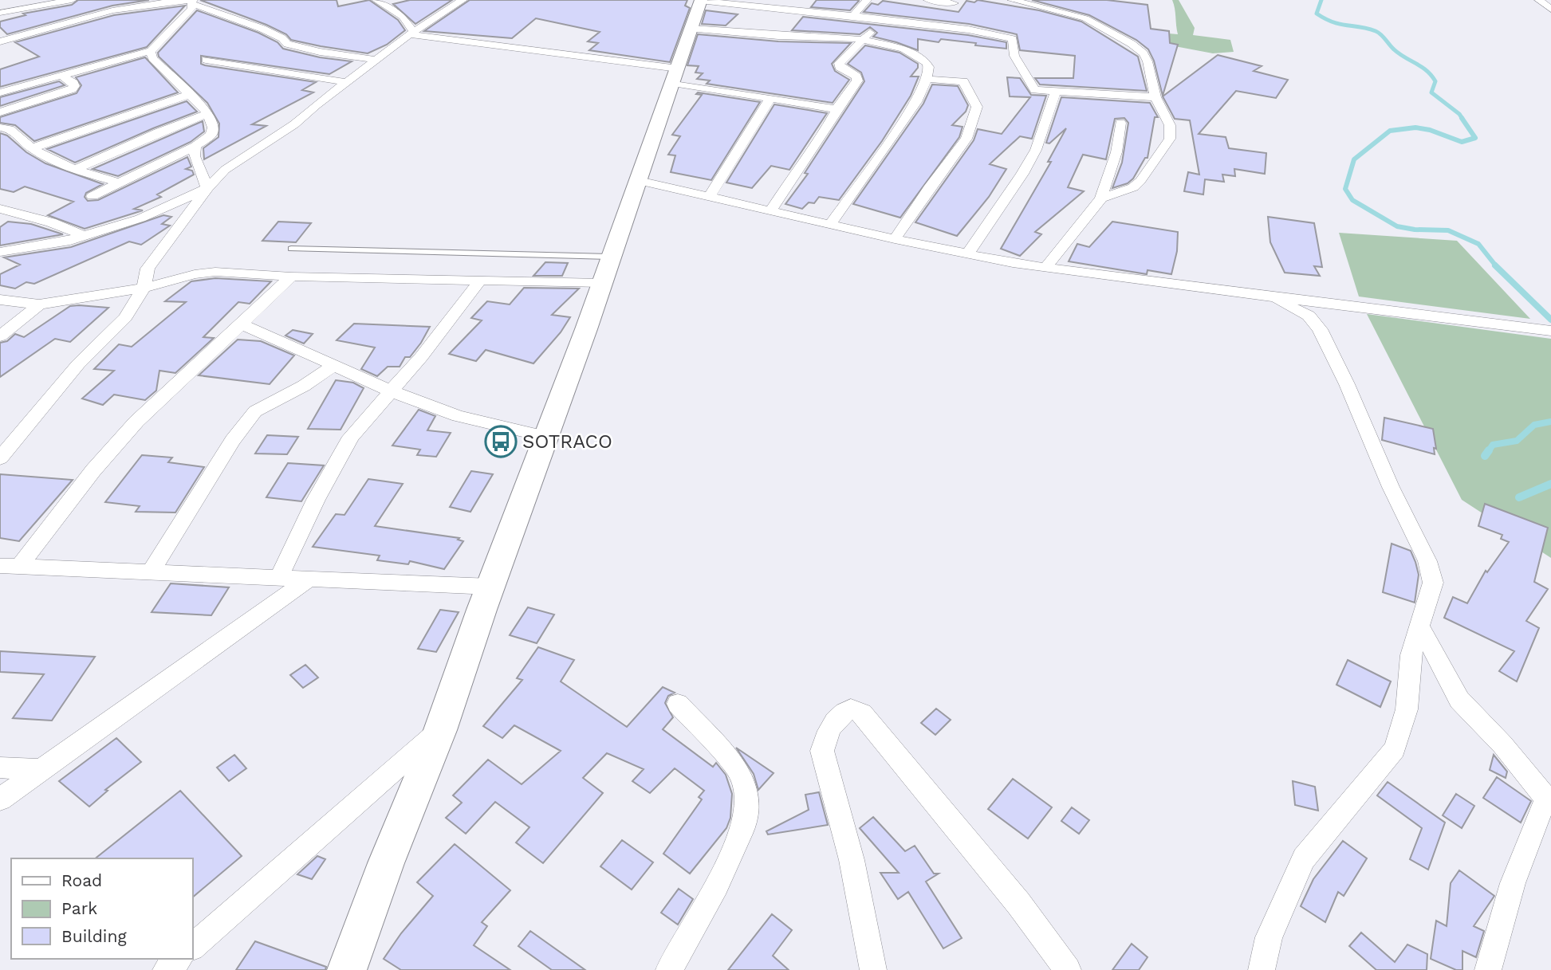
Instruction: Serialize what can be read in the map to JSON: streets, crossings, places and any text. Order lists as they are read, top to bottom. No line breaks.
{"places":{"bus stop":["SOTRACO"]},"legend":["Road","Park","Building"]}
